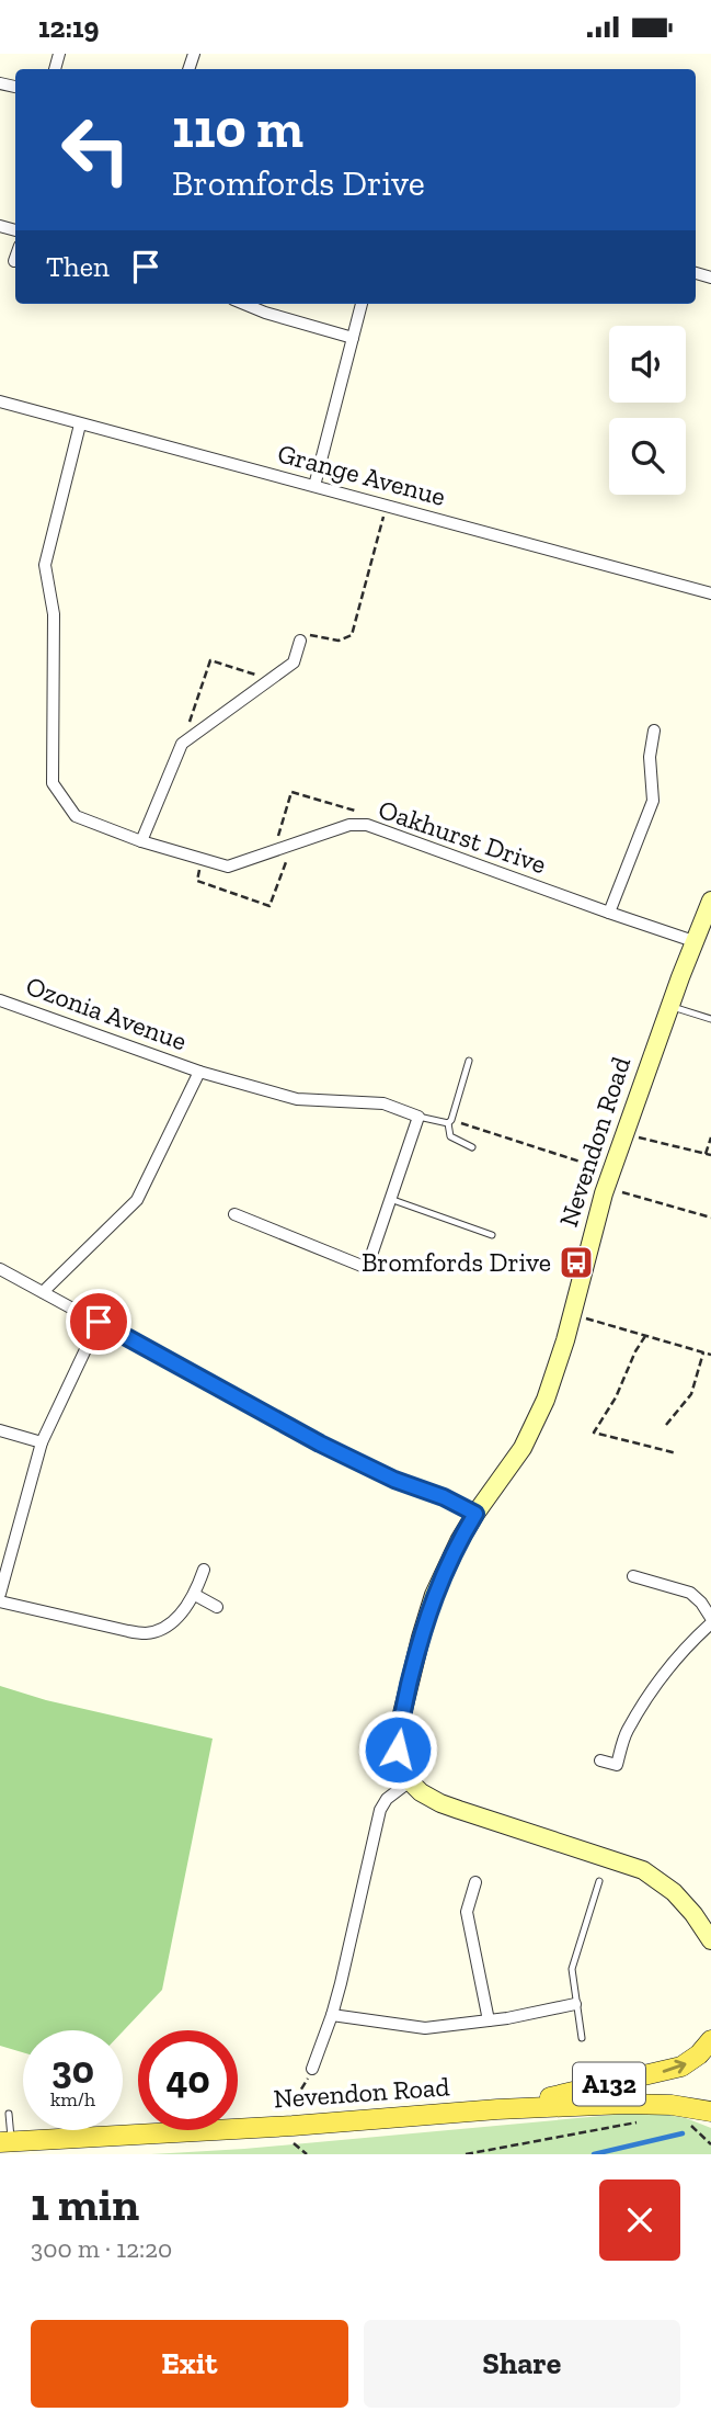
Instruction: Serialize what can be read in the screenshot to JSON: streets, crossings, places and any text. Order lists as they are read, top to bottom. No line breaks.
{"streets":{"main road":["Nevendon Road","A132"],"street":["Grange Avenue","Oakhurst Drive","Ozonia Avenue"]},"crossings":[["Grange Avenue","Oakhurst Drive"],["Oakhurst Drive","Nevendon Road"]],"places":{"bus stop":["Bromfords Drive"]},"page":{"status":"12:19","turn":["110 m","Bromfords Drive"],"then":"Then","speed":"30 km/h","limit":"40","heading":["1 min","300 m · 12:20"],"buttons":["Exit","Share"]}}
